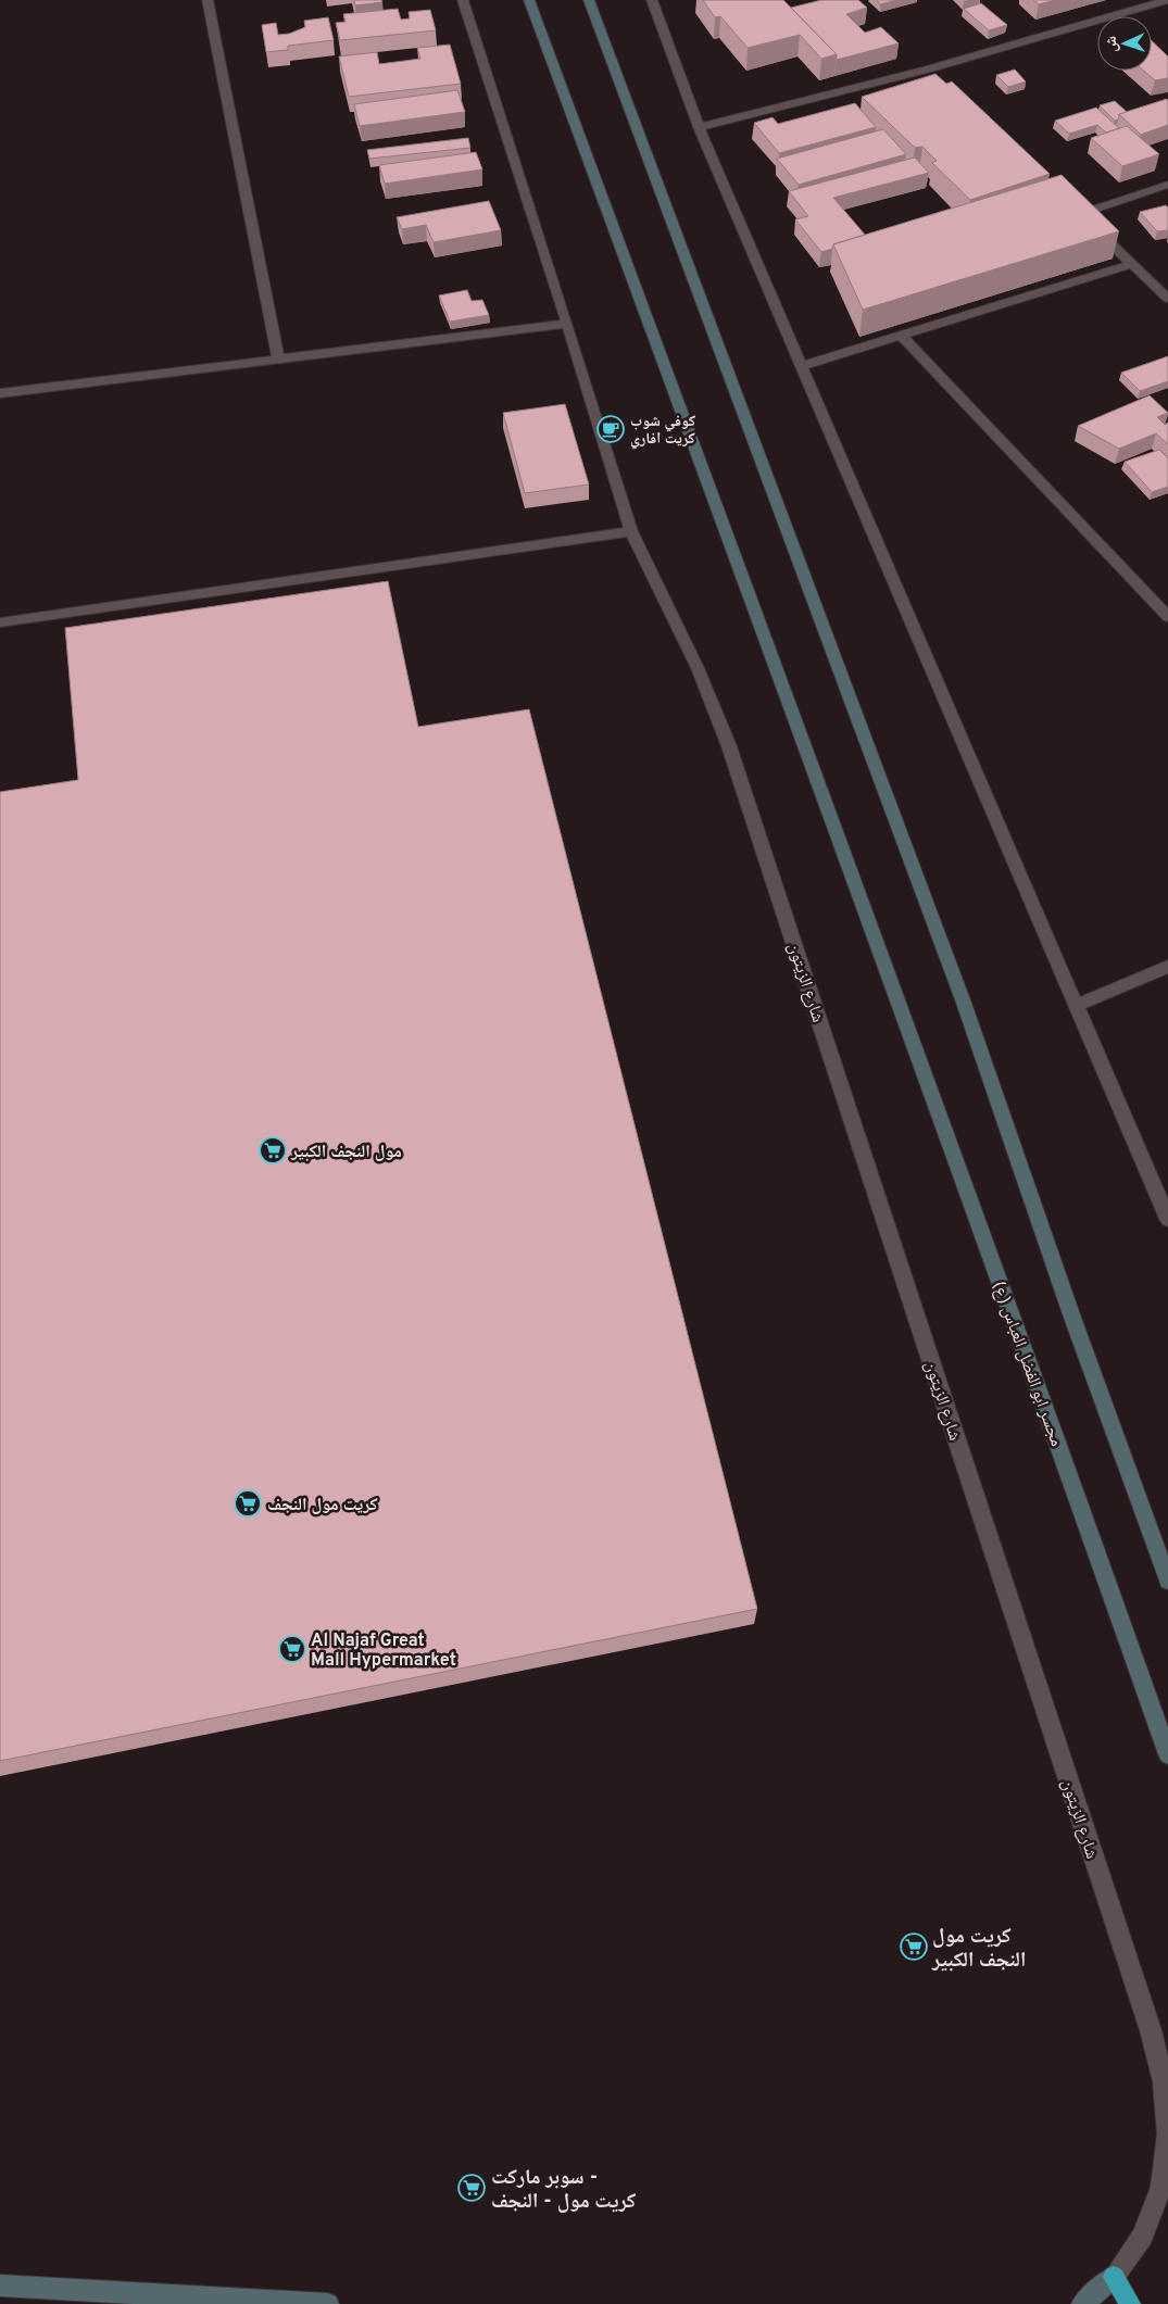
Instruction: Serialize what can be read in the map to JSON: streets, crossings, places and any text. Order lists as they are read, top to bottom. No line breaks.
{"streets":{"main road":["مجسر ابو الفضل العباس (ع)"],"street":["شارع الزيتون"]},"places":{"cafe":["كوفي شوب كريت افاري"],"supermarket":["مول النجف الكبير","كريت مول النجف","Al Najaf Great Mall Hypermarket","كريت مول النجف الكبير","سوبر ماركت - كريت مول - النجف"]},"north":"left"}
